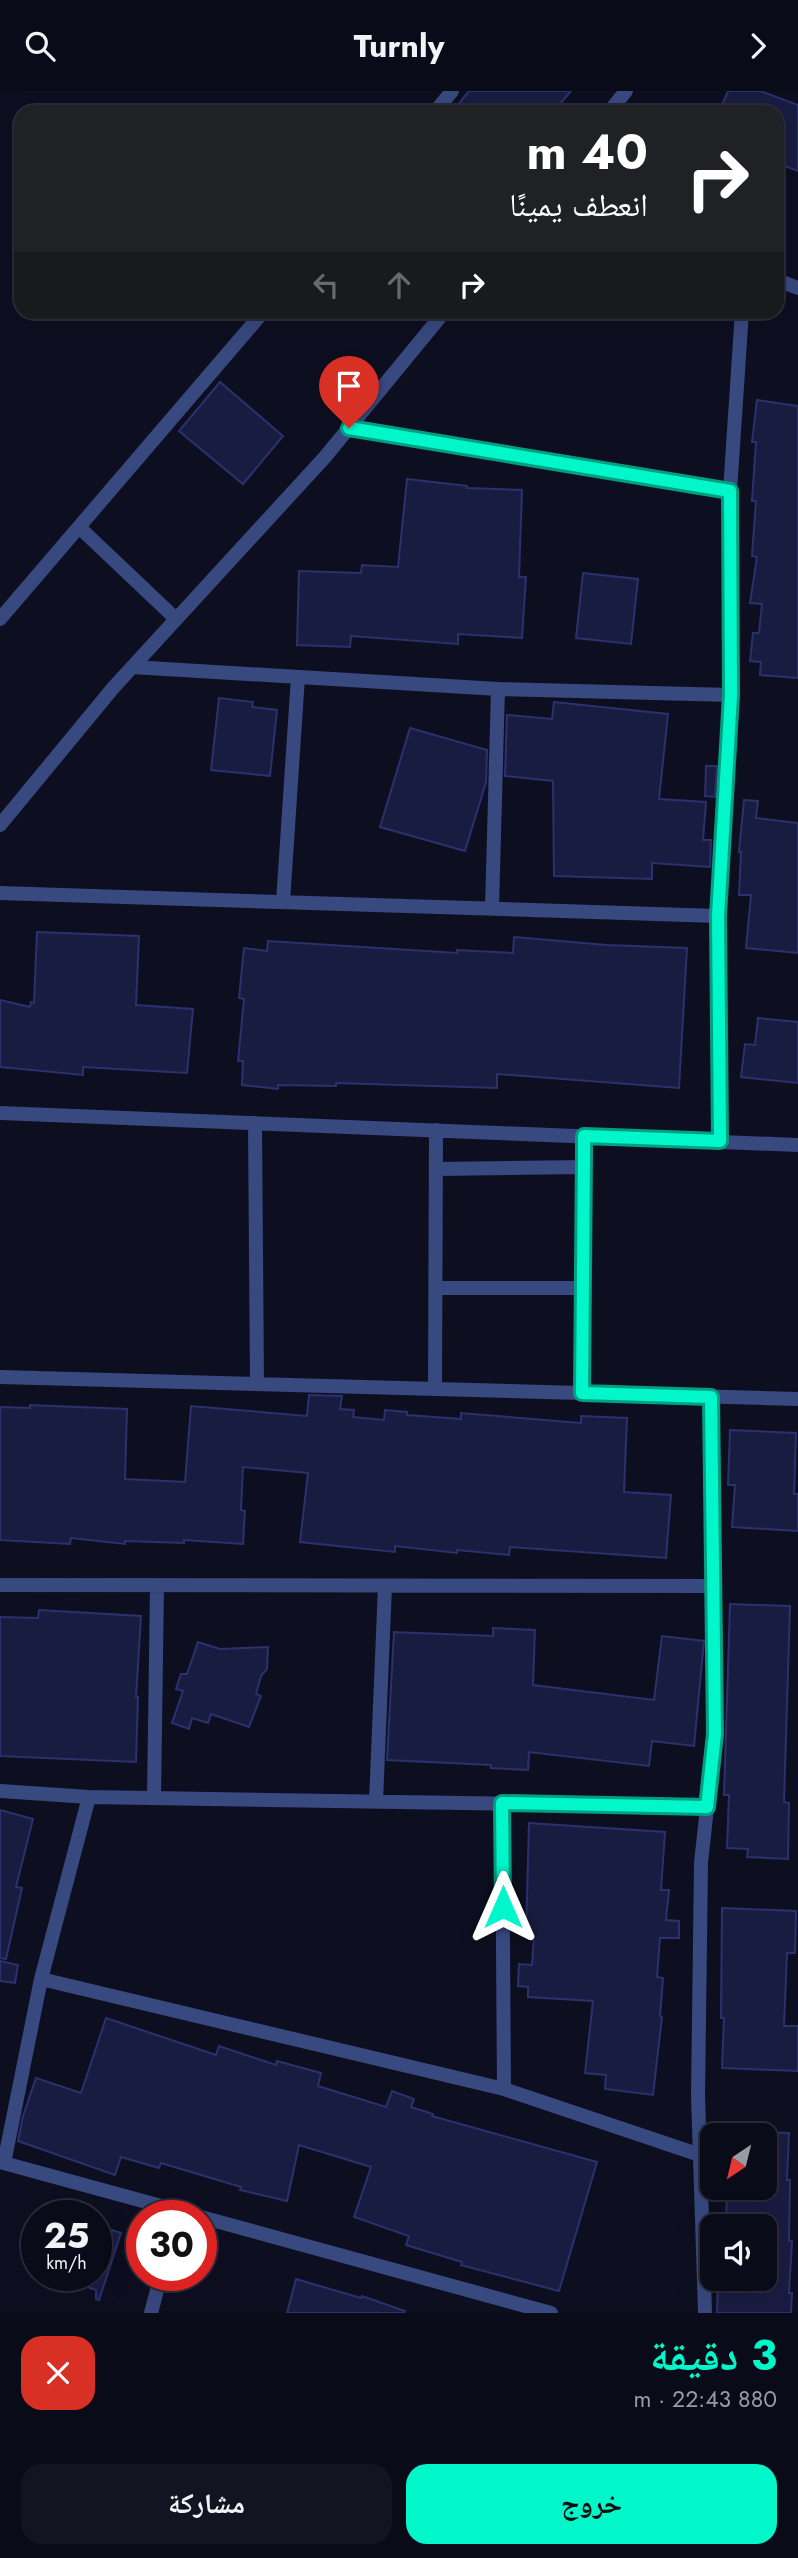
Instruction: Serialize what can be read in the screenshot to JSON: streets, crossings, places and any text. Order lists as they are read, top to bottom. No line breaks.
{"north":"bottom left","page":{"header":"Turnly","turn":["40 m","انعطف يمينًا"],"speed":"25 km/h","limit":"30","heading":["3 دقيقة","880 m · 22:43"],"buttons":["خروج","مشاركة"]}}
